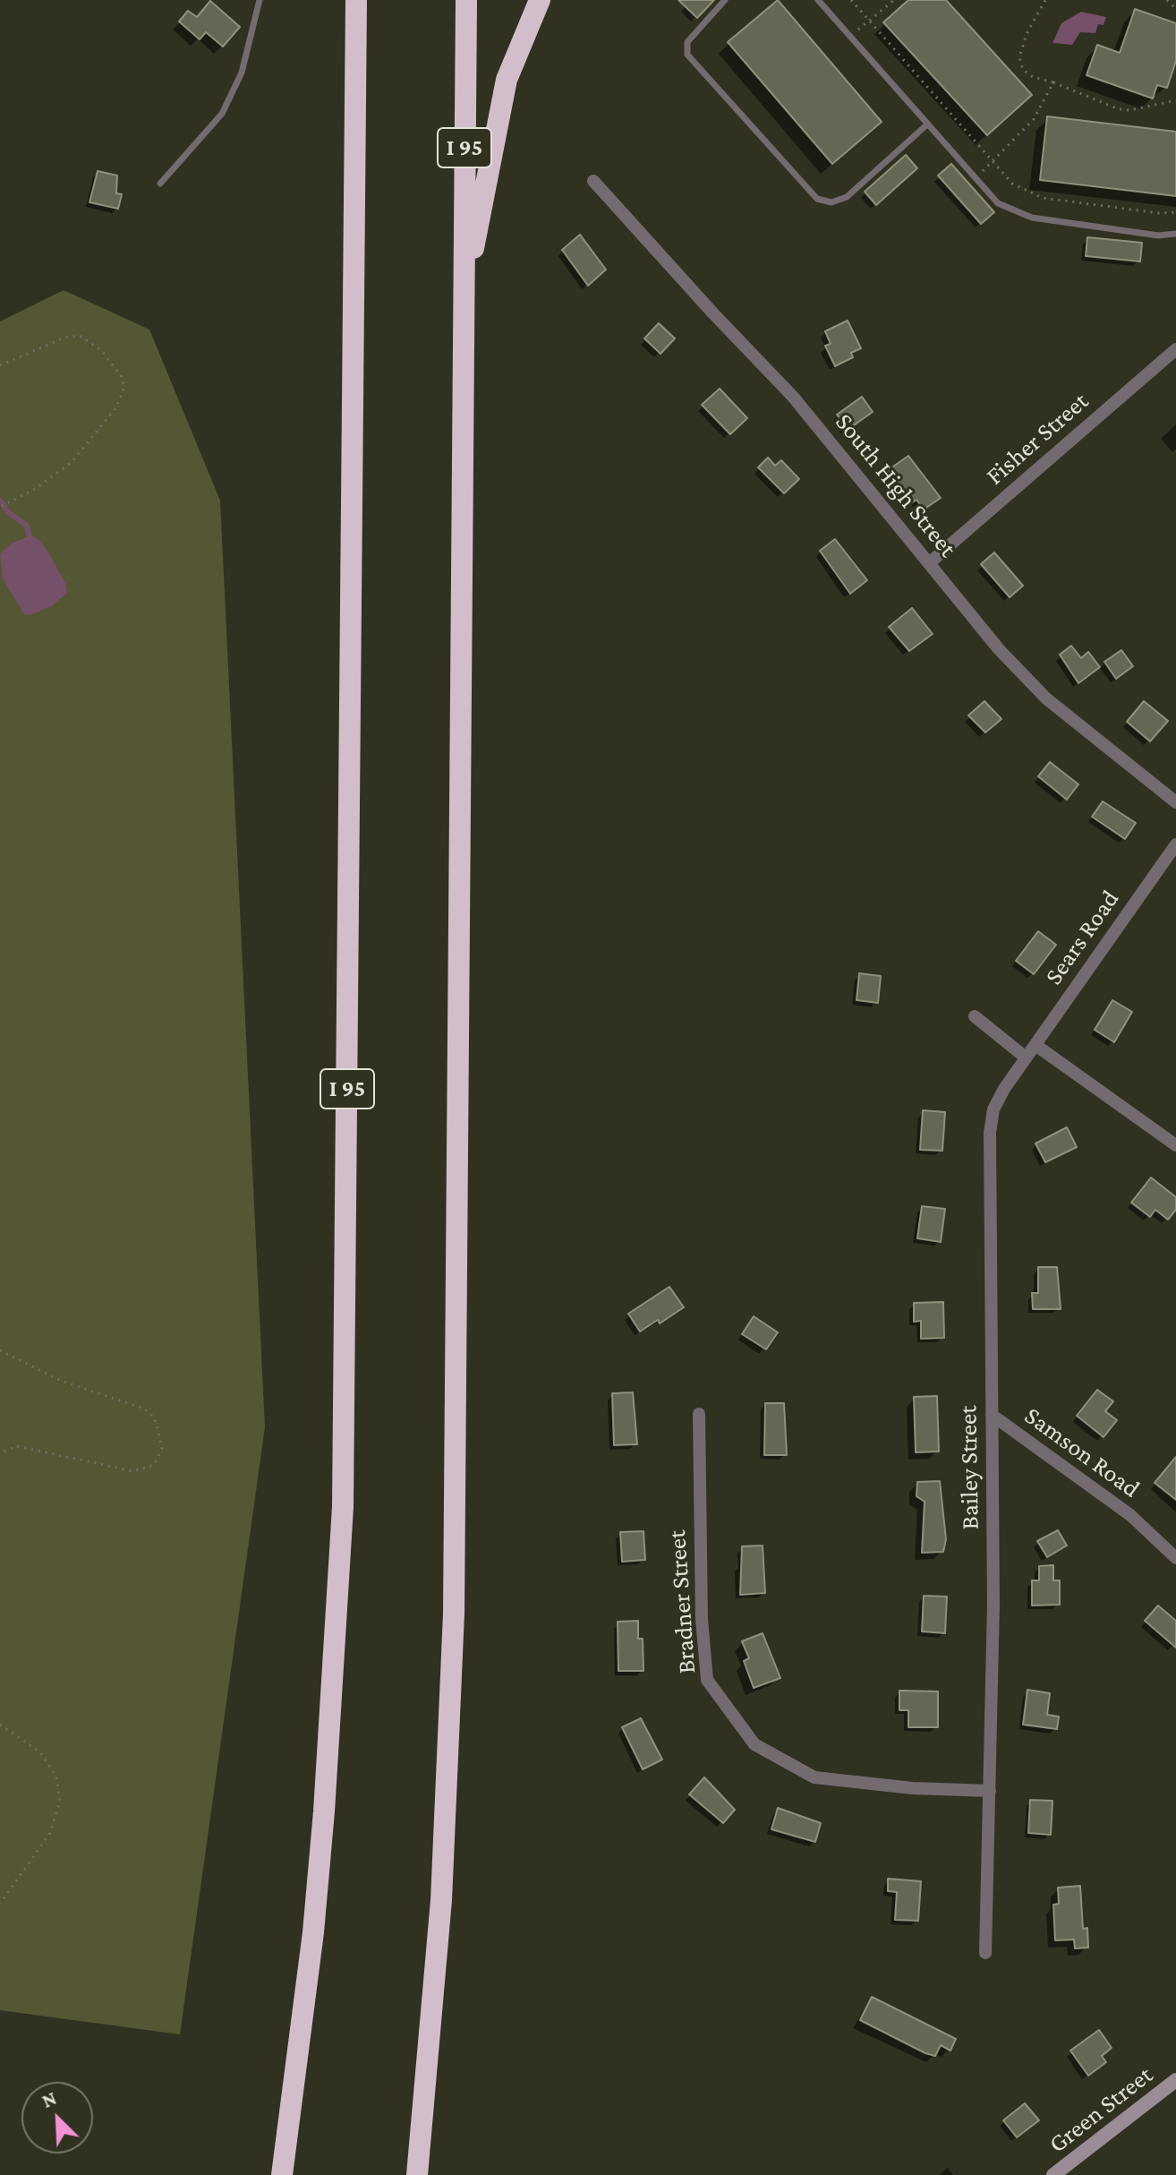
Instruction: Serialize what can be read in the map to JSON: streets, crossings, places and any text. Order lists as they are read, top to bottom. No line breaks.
{"streets":{"highway":["I 95"],"main road":["Green Street"],"street":["Fisher Street","South High Street","Sears Road","Samson Road","Bailey Street","Bradner Street"]},"crossings":[["Fisher Street","South High Street"],["Sears Road","Bailey Street"],["Samson Road","Bailey Street"],["Bailey Street","Bradner Street"]],"north":"top left"}
